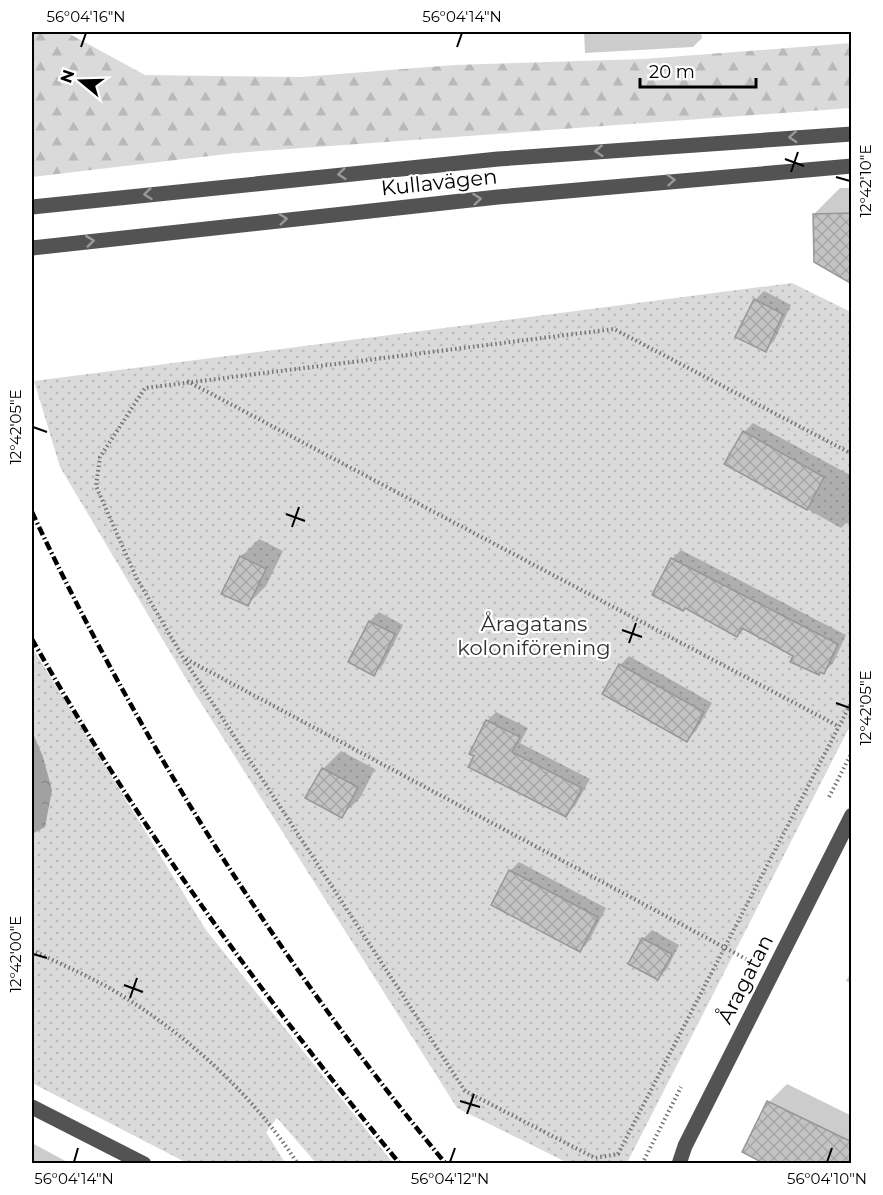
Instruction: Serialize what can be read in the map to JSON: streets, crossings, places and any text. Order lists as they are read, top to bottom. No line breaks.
{"streets":{"street":["Kullavägen","Åragatan"]},"parks":["Åragatans koloniförening"],"scale_bar":"20 m","north":"left","coordinates":["56°04'16\"N","56°04'14\"N","12°42'10\"E","12°42'05\"E","12°42'00\"E","56°04'12\"N","56°04'10\"N"]}
